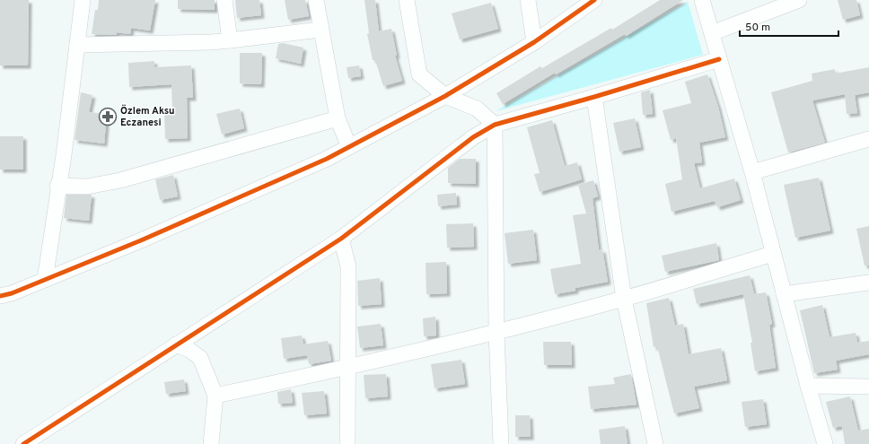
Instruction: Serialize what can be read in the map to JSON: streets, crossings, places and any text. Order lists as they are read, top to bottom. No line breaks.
{"places":{"pharmacy":["Özlem Aksu Eczanesi"]},"scale_bar":"50 m"}
